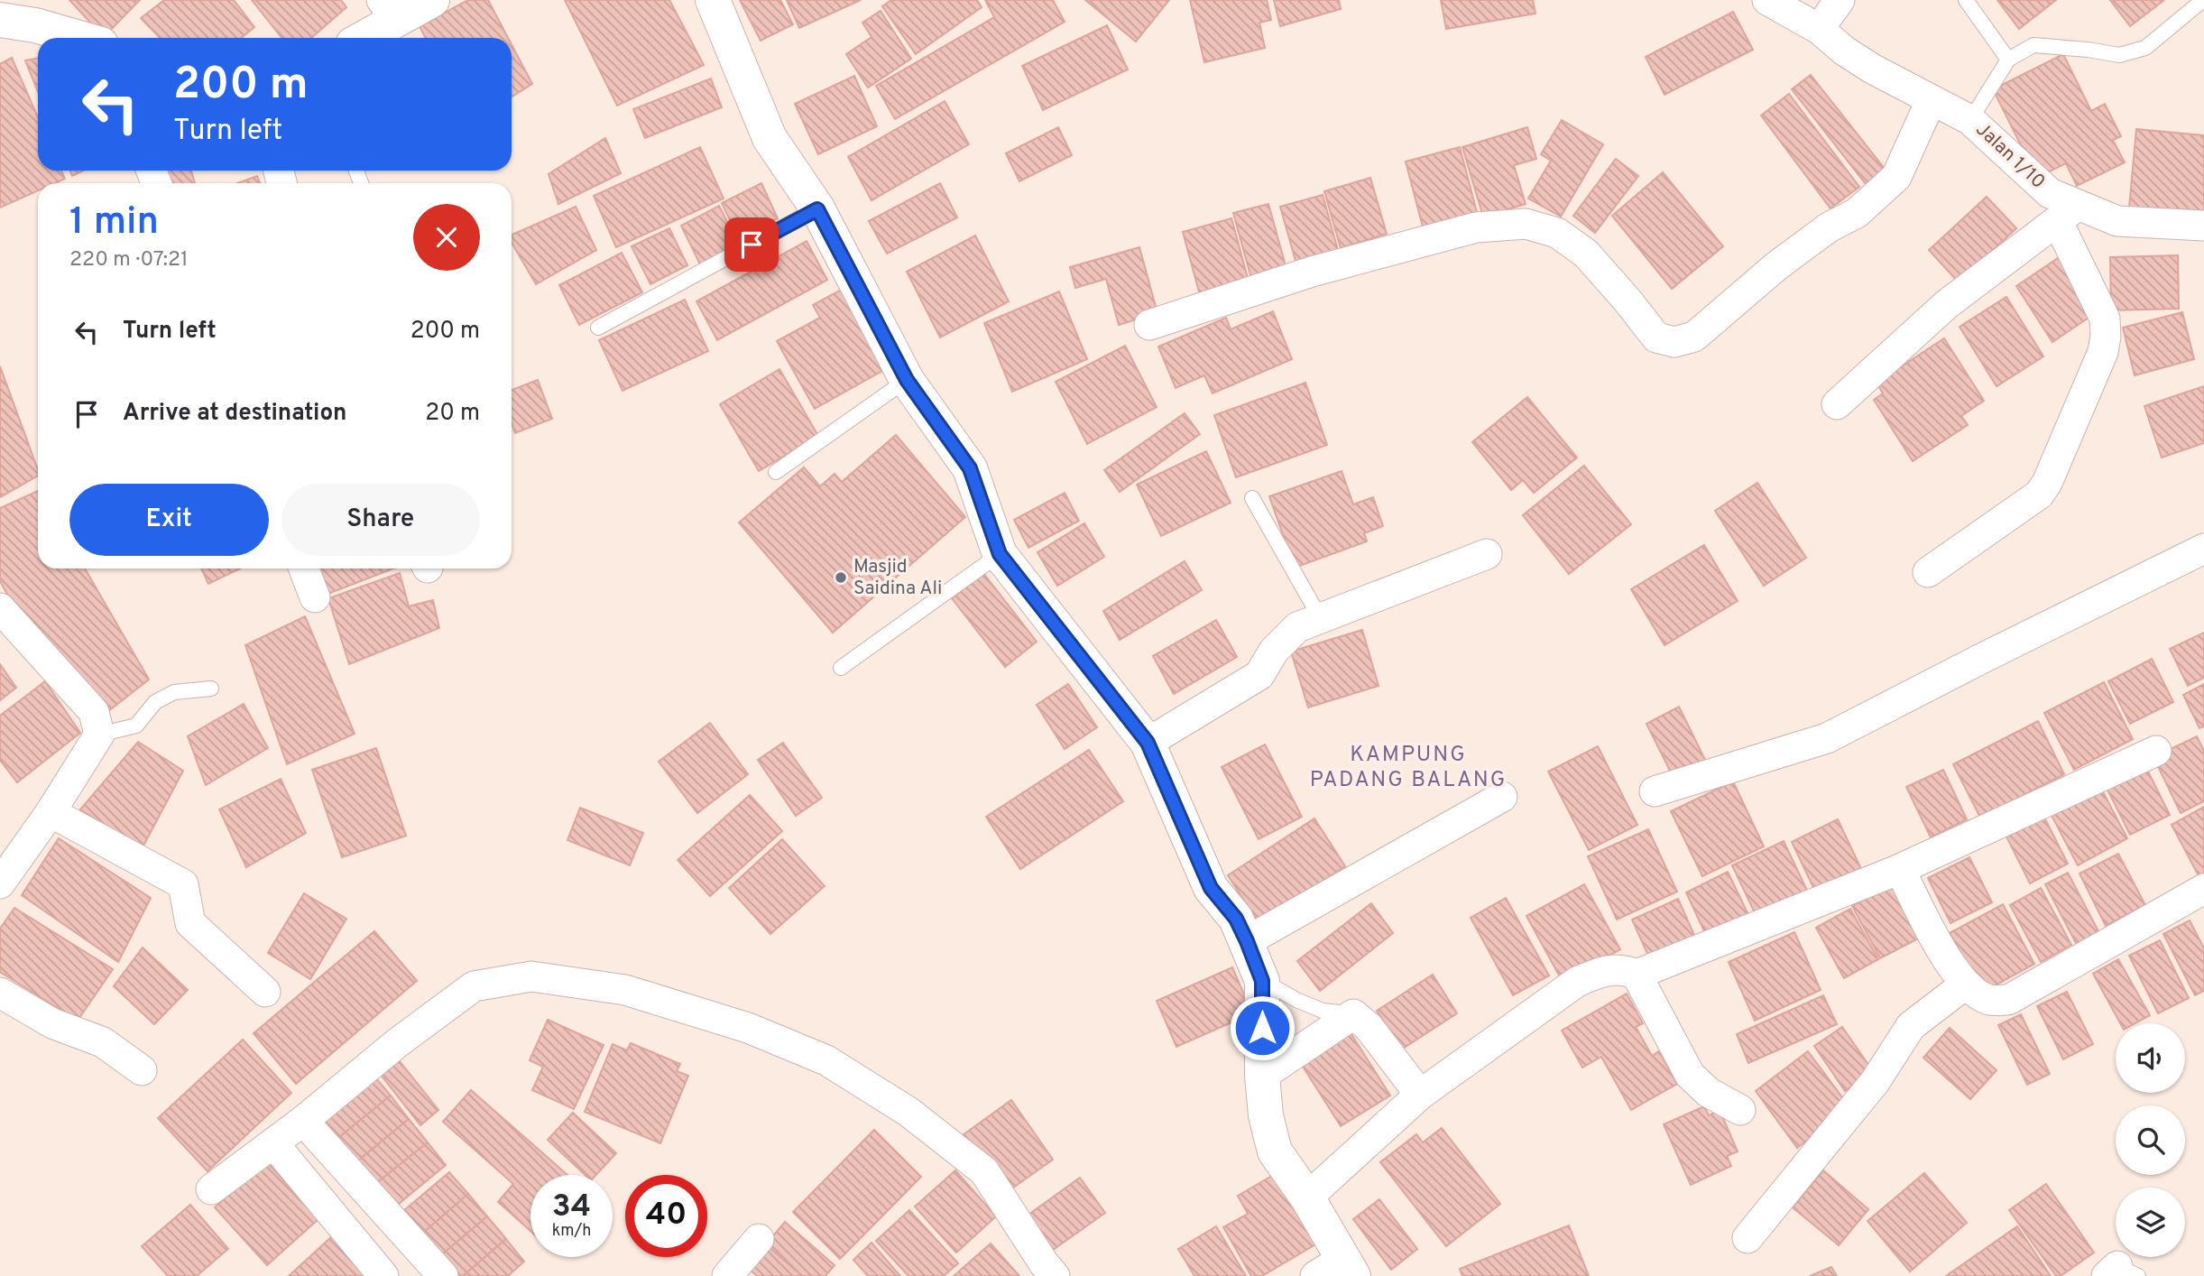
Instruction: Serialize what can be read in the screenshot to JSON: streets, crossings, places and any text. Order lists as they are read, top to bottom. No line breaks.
{"streets":{"street":["Jalan 1/10"]},"districts":["KAMPUNG PADANG BALANG"],"places":["Masjid Saidina Ali"],"page":{"turn":["200 m","Turn left"],"heading":["1 min","220 m · 07:21"],"list":[{"name":"Turn left","value":"200 m"},{"name":"Arrive at destination","value":"20 m"}],"buttons":["Exit","Share"],"speed":"34 km/h","limit":"40"}}
